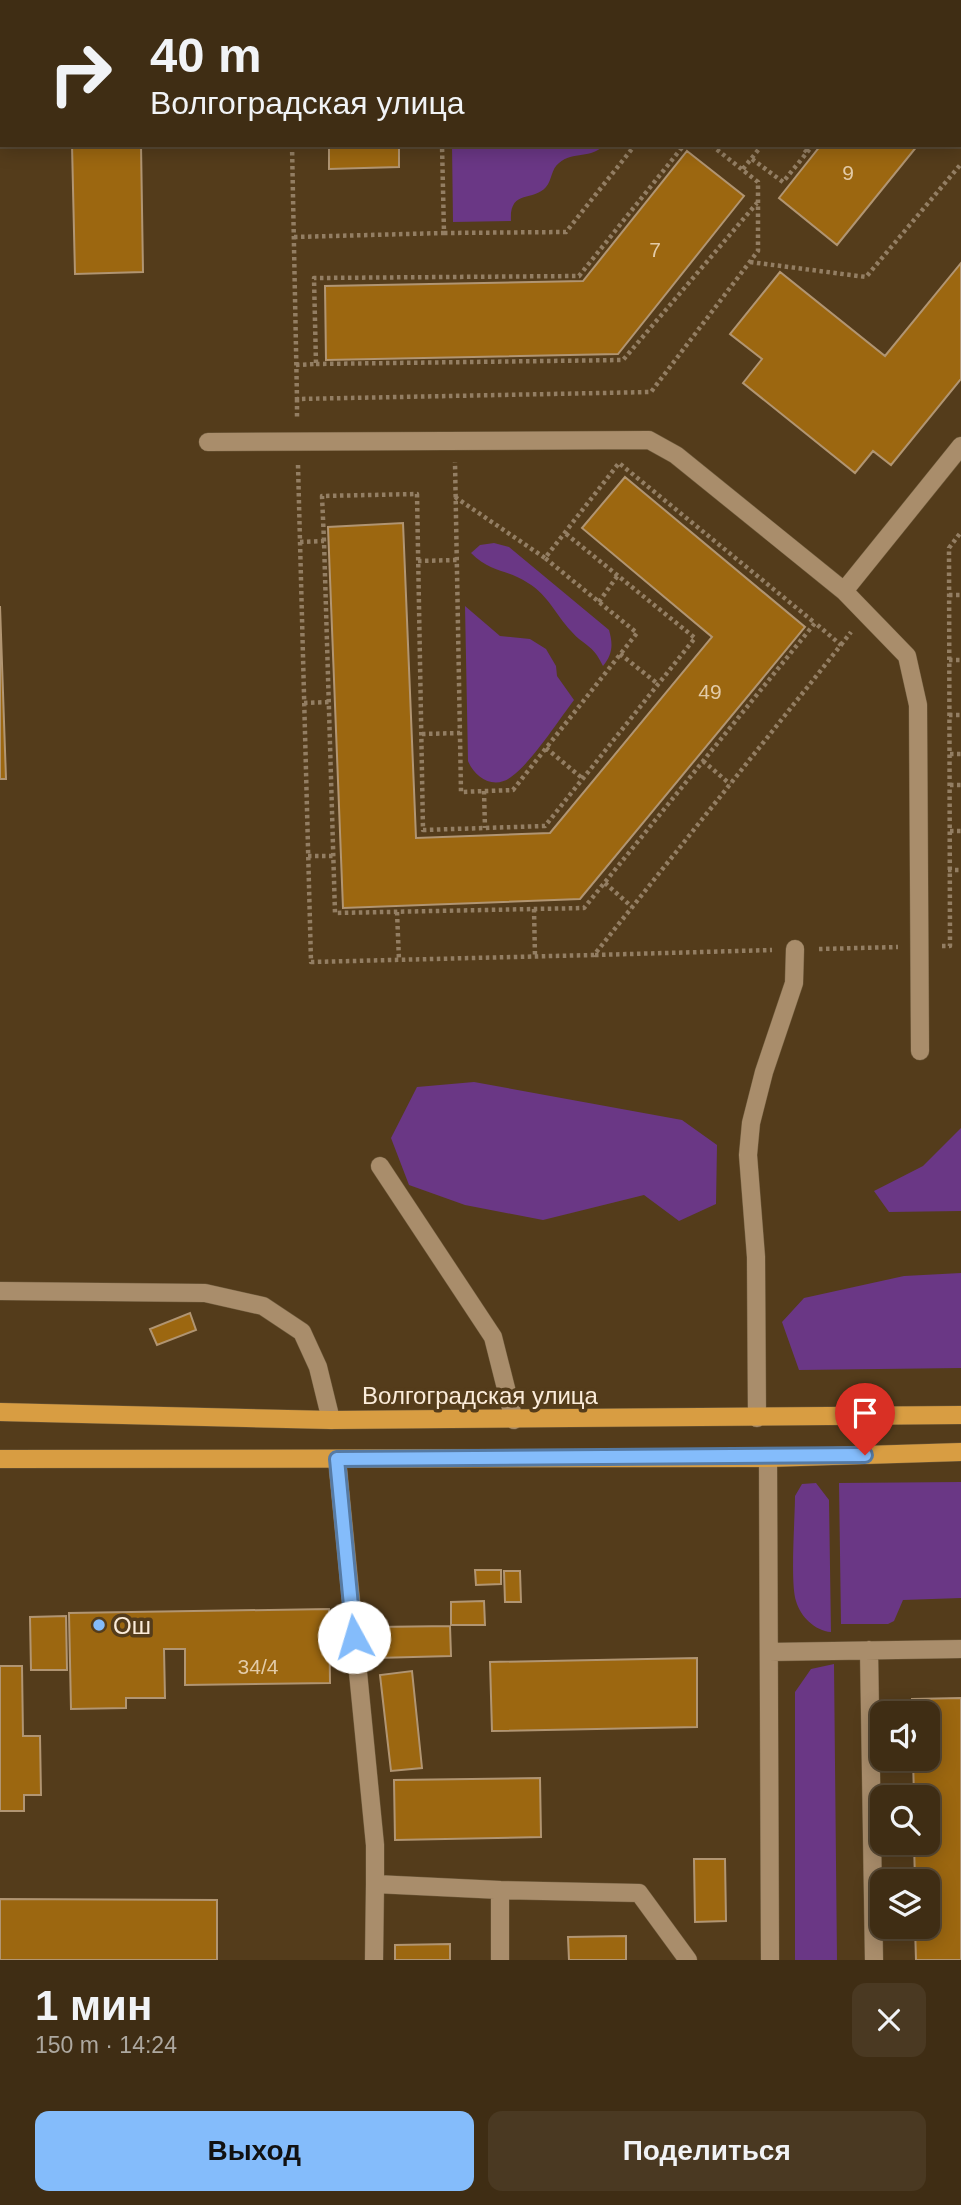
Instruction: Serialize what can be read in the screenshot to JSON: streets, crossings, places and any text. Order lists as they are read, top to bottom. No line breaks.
{"streets":{"main road":["Волгоградская улица"]},"places":["Ош"],"house_numbers":["9","7","49","34/4"],"page":{"turn":["40 m","Волгоградская улица"],"heading":["1 мин","150 m · 14:24"],"buttons":["Выход","Поделиться"]}}
